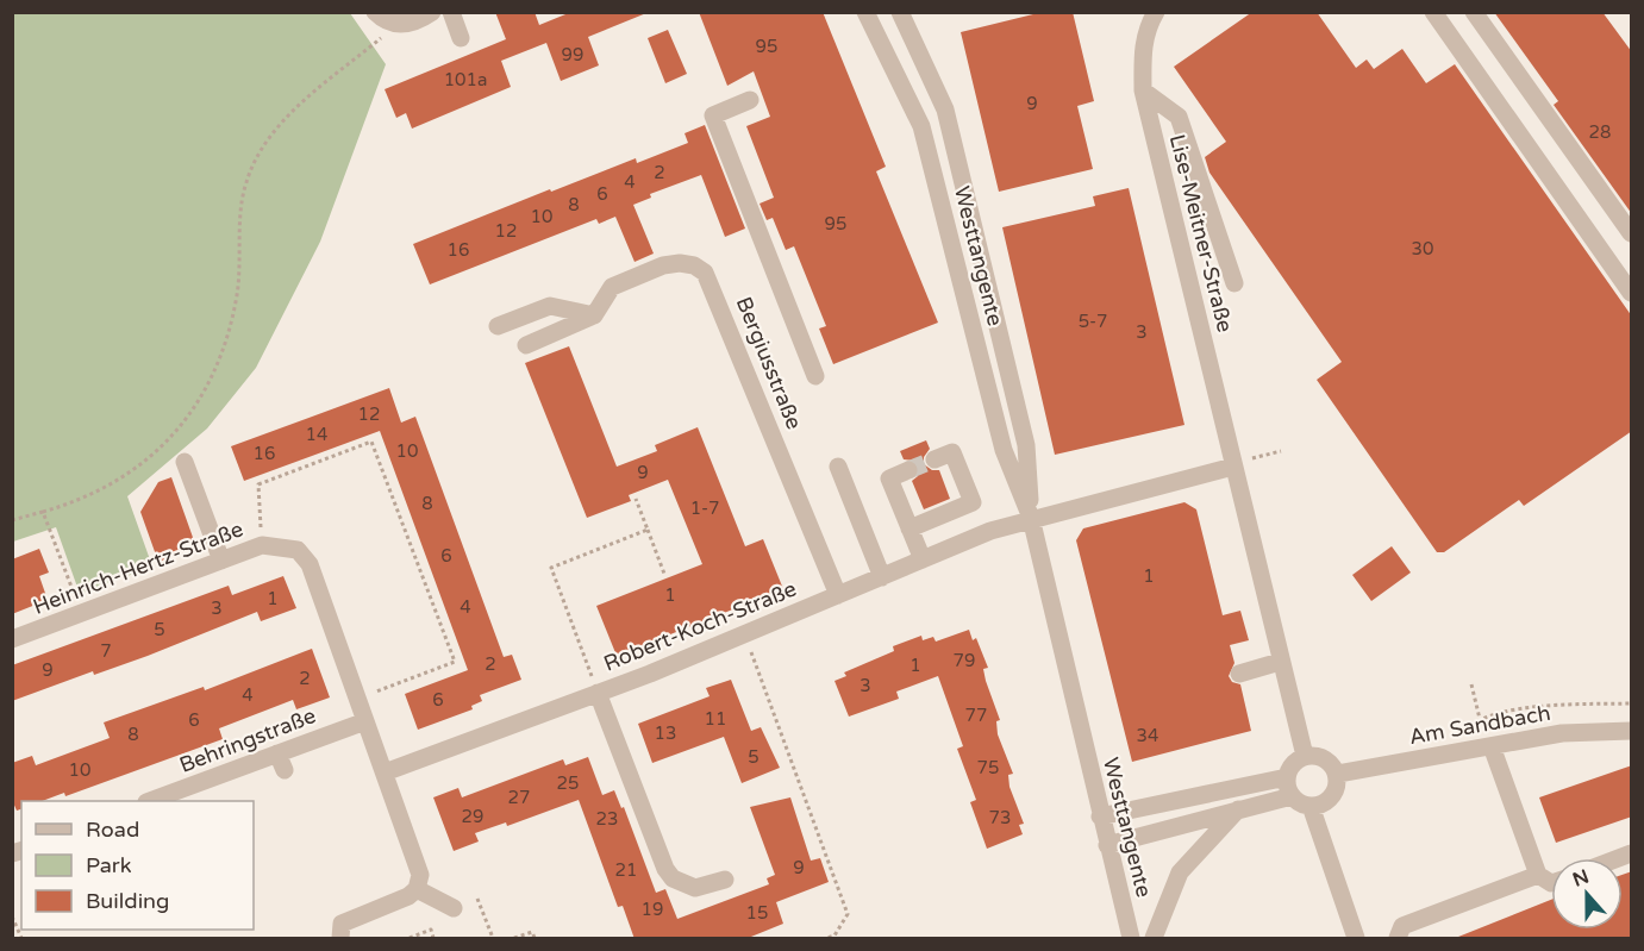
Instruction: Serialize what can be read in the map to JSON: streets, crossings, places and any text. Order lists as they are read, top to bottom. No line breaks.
{"streets":{"street":["Lise-Meitner-Straße","Westtangente","Bergiusstraße","Heinrich-Hertz-Straße","Robert-Koch-Straße","Am Sandbach","Behringstraße"]},"crossings":[["Lise-Meitner-Straße","Am Sandbach"],["Westtangente","Robert-Koch-Straße"],["Bergiusstraße","Robert-Koch-Straße"],["Heinrich-Hertz-Straße","Robert-Koch-Straße"],["Heinrich-Hertz-Straße","Behringstraße"]],"house_numbers":["95","99","101a","9","28","2","4","6","8","10","95","12","30","16","5-7","3","12","14","10","16","9","8","1-7","6","1","1","1","4","3","5","7","79","2","1","9","2","3","4","6","77","11","6","13","8","34","5","75","10","25","27","29","73","23","9","21","19","15"],"legend":["Road","Park","Building"],"north":"top"}
